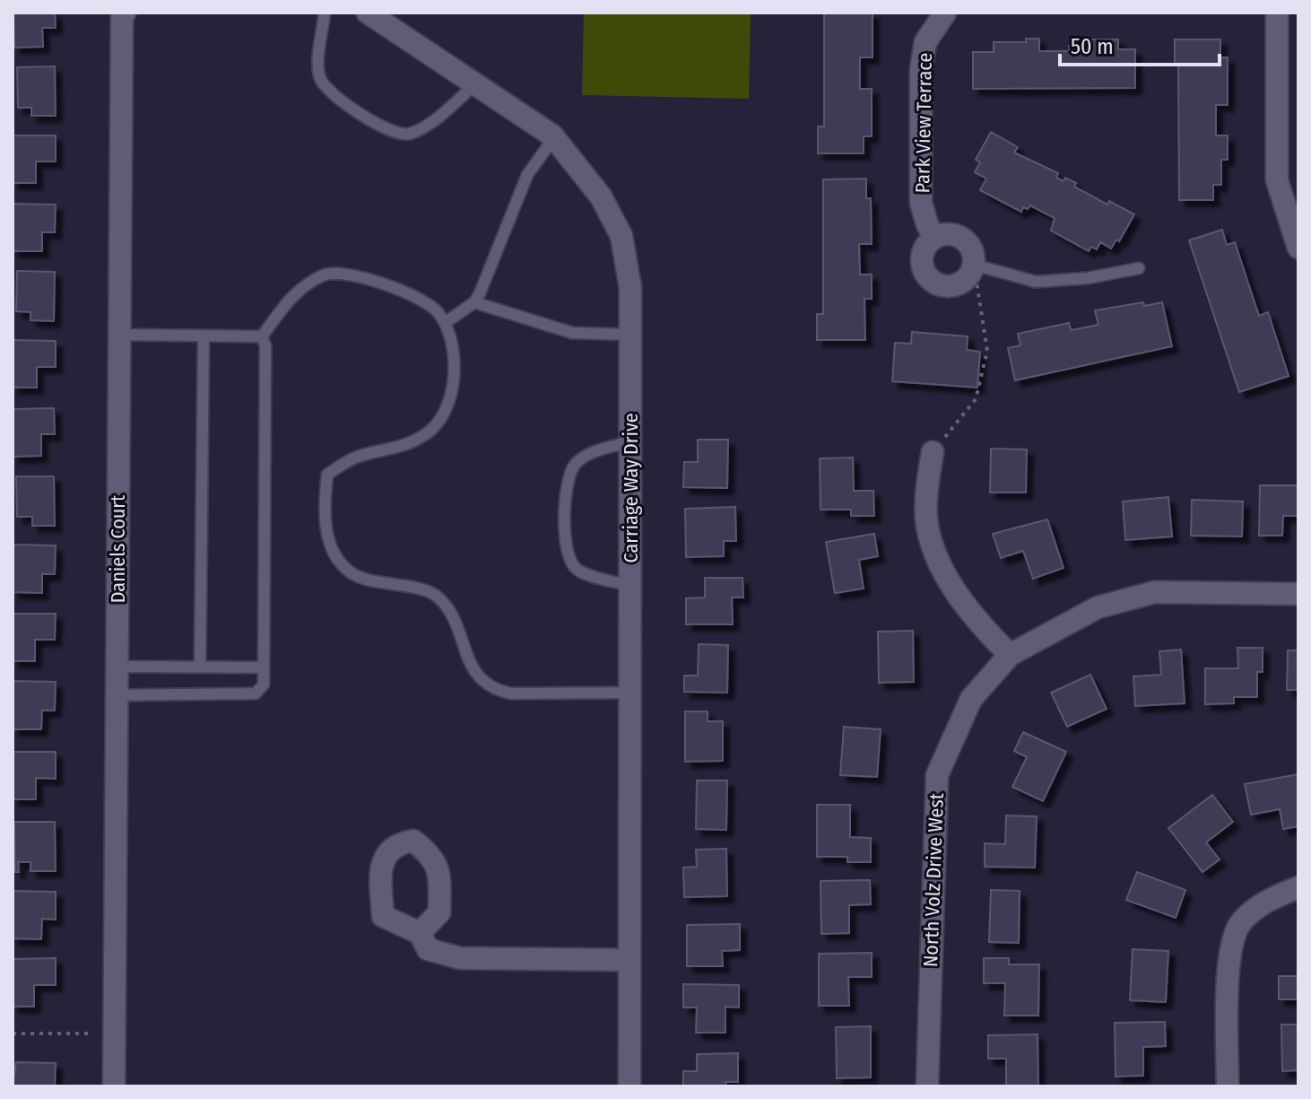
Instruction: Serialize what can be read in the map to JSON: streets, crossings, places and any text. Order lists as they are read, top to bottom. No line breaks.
{"streets":{"street":["Park View Terrace","Carriage Way Drive","Daniels Court","North Volz Drive West"]},"scale_bar":"50 m"}
